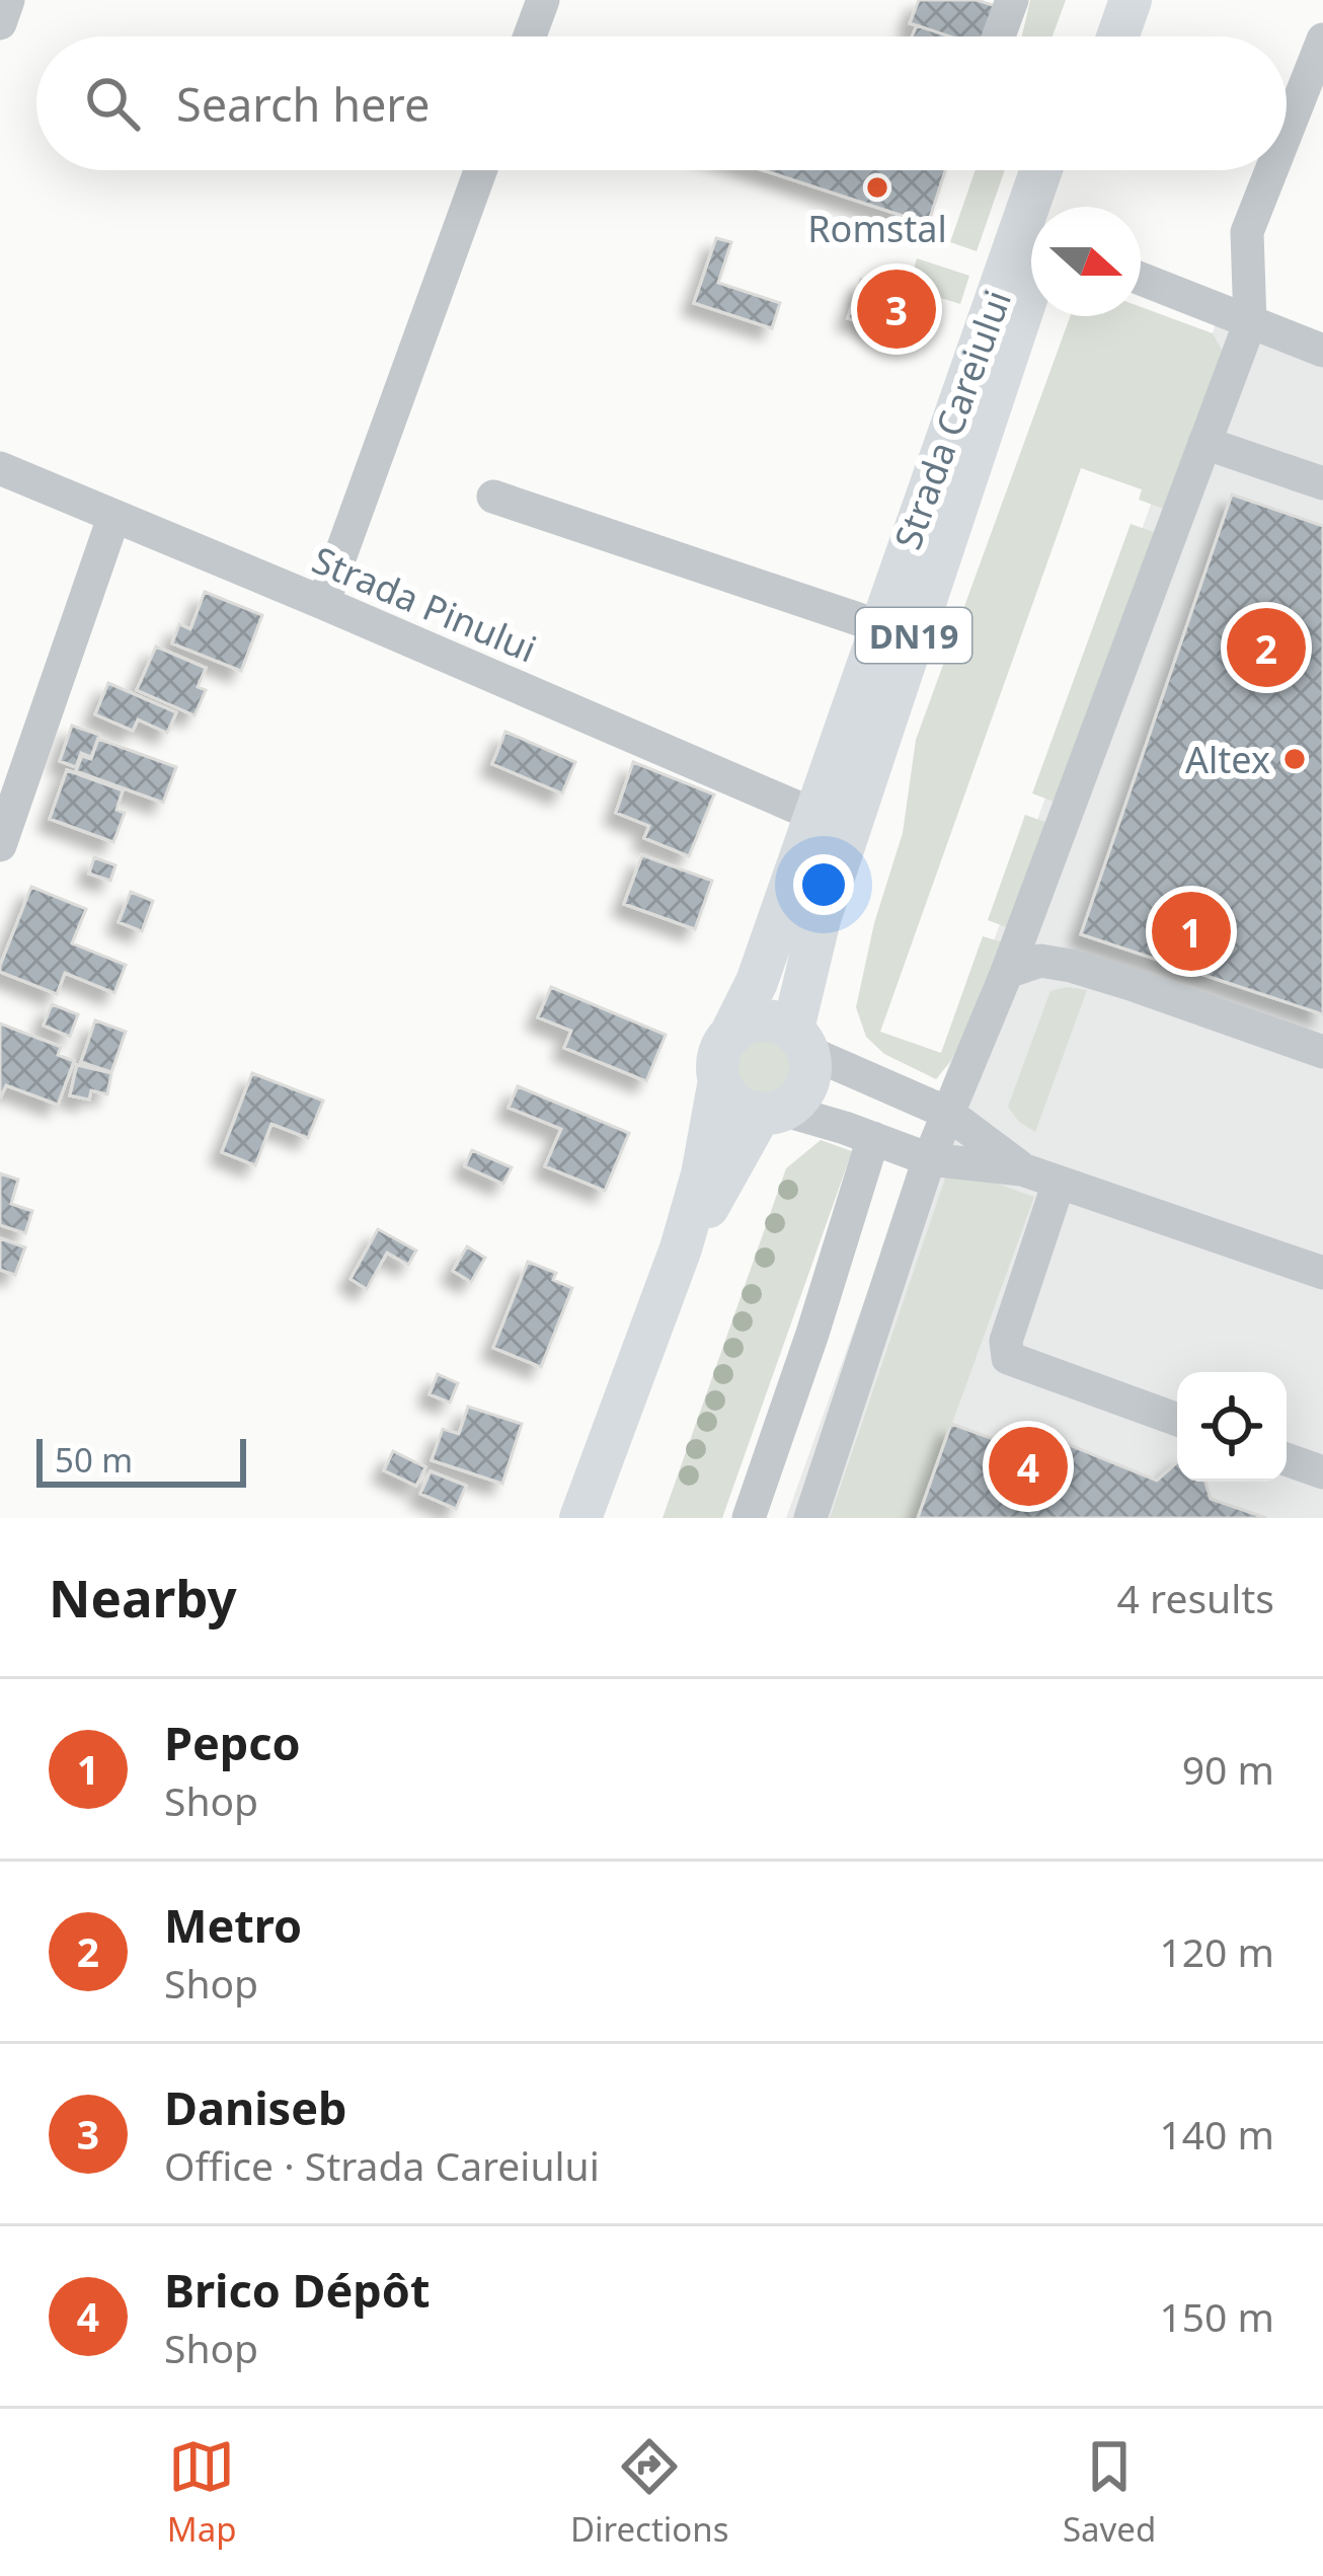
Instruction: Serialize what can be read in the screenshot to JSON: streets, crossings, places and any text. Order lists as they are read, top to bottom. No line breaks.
{"streets":{"main road":["Strada Careiului","DN19"],"street":["Strada Pinului"]},"crossings":[["Strada Careiului","Strada Pinului"],["Strada Careiului","DN19"]],"places":["Romstal","Altex"],"scale_bar":"50 m","north":"right","page":{"search":"Search here","pins":["3","2","1","4"],"scale":"50 m","heading":["Nearby","4 results"],"list":[{"mark":"1","name":"Pepco","note":"Shop","value":"90 m"},{"mark":"2","name":"Metro","note":"Shop","value":"120 m"},{"mark":"3","name":"Daniseb","note":"Office · Strada Careiului","value":"140 m"},{"mark":"4","name":"Brico Dépôt","note":"Shop","value":"150 m"}],"nav":["Map","Directions","Saved"]}}
